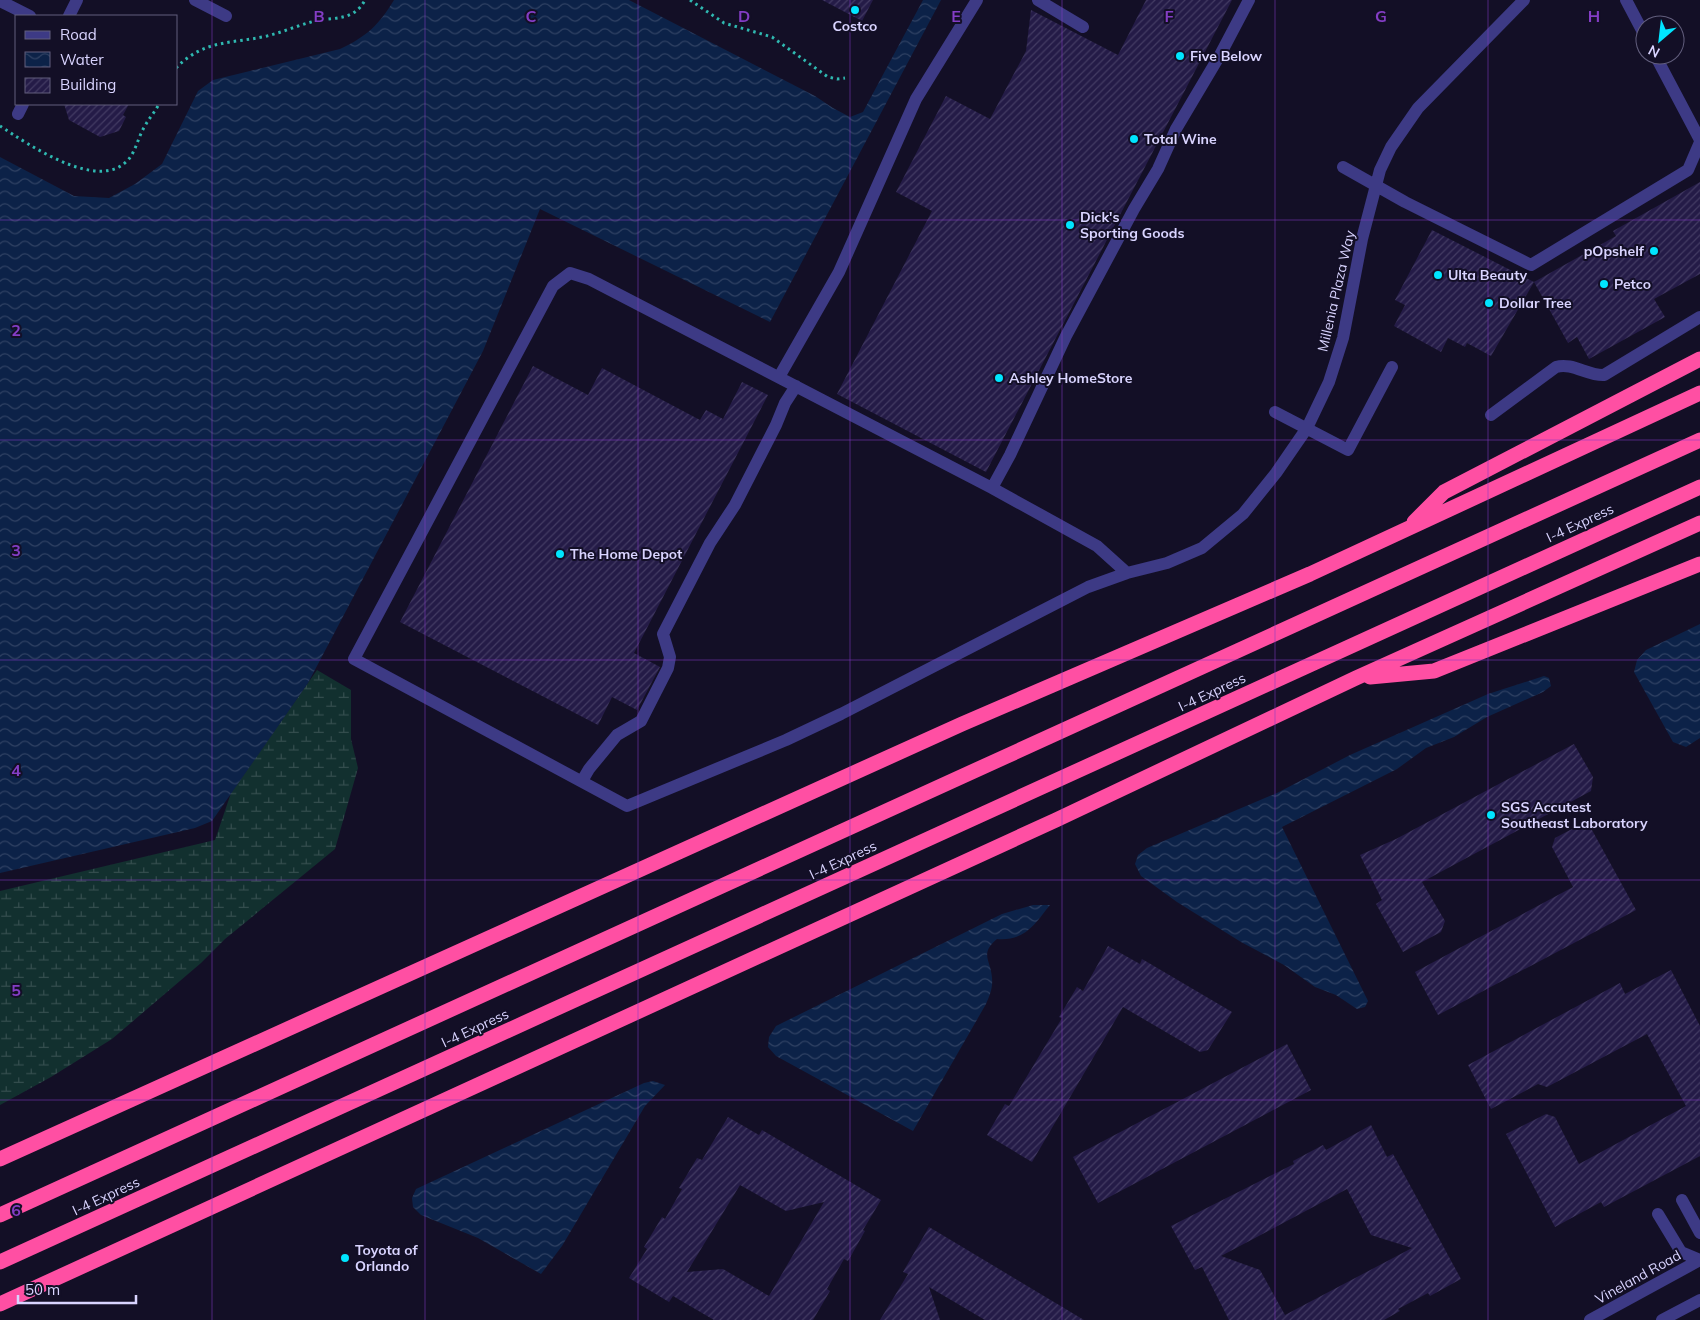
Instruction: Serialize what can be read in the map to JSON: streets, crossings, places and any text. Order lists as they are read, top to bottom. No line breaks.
{"streets":{"highway":["I-4 Express"],"street":["Millenia Plaza Way","Vineland Road"]},"places":["Costco","Five Below","Total Wine","Dick's Sporting Goods","pOpshelf","Ulta Beauty","Petco","Dollar Tree","Ashley HomeStore","The Home Depot","SGS Accutest Southeast Laboratory","Toyota of Orlando"],"legend":["Road","Water","Building"],"scale_bar":"50 m","north":"bottom left","grid":{"columns":["B","C","D","E","F","G","H"],"rows":["2","3","4","5","6"]}}
